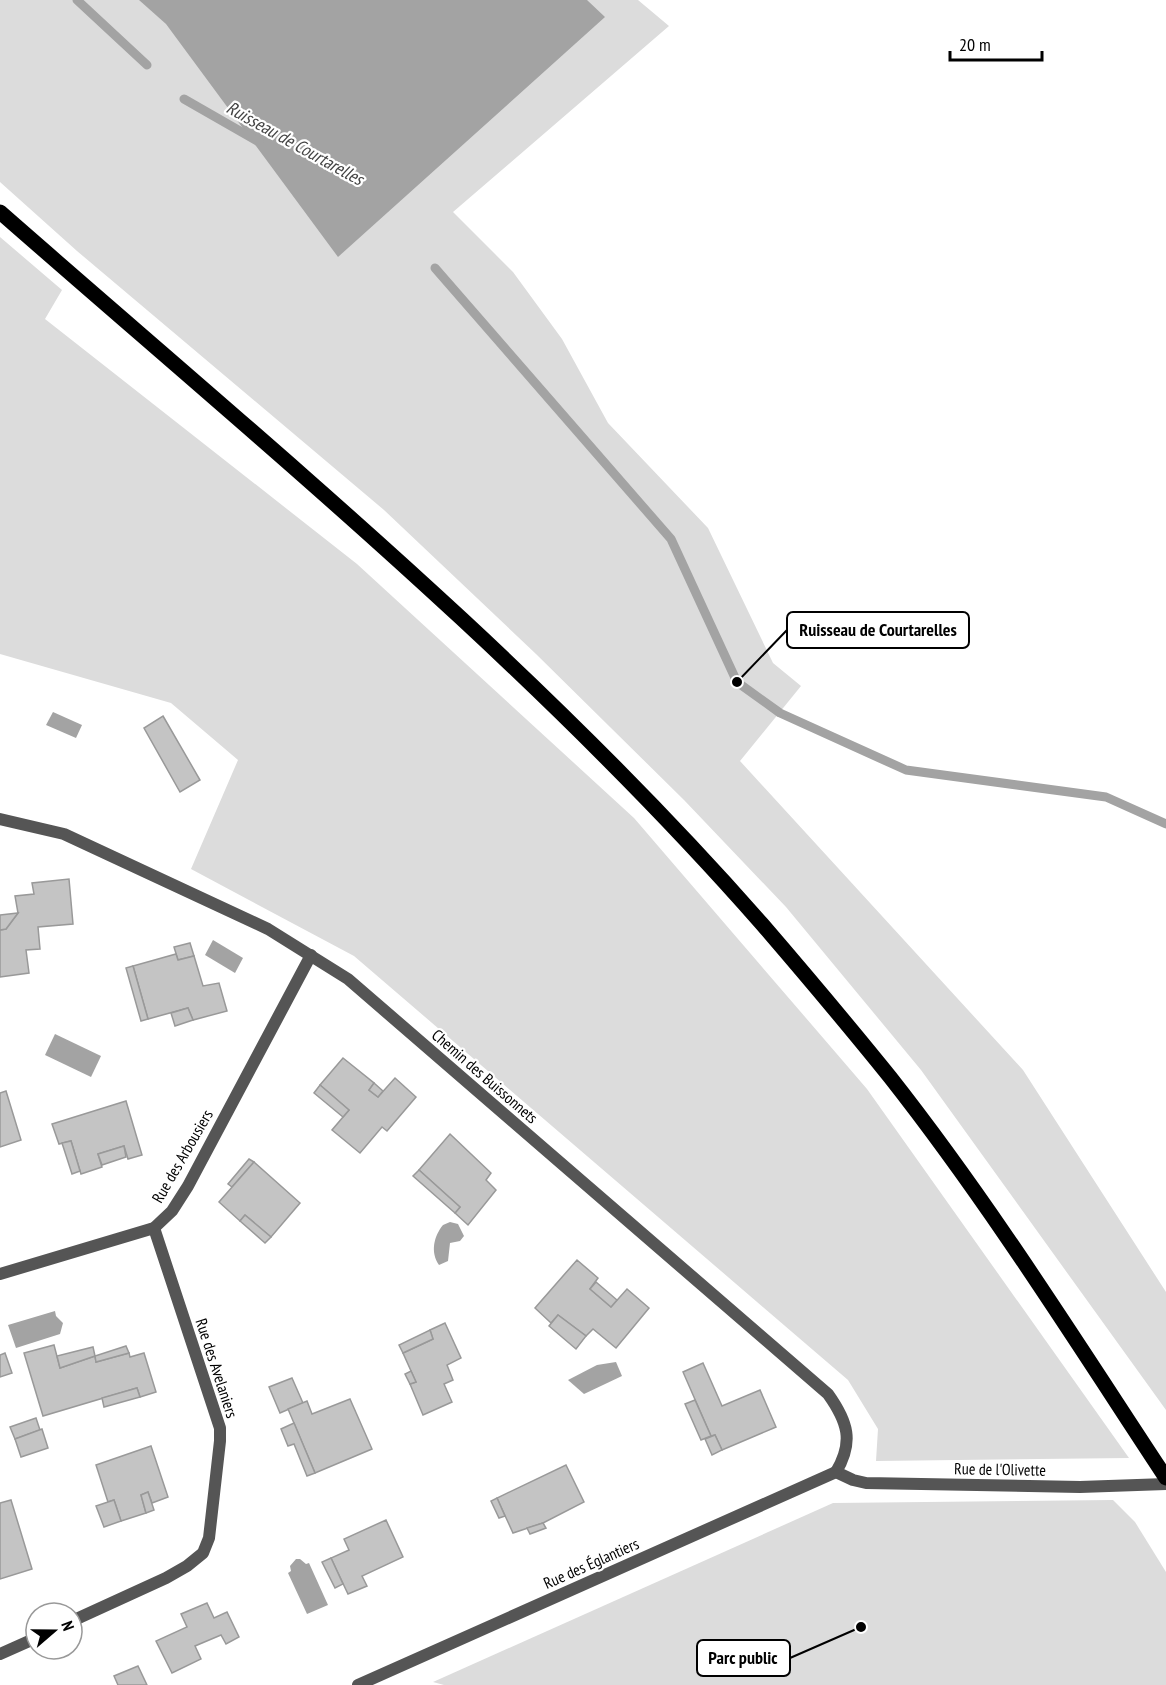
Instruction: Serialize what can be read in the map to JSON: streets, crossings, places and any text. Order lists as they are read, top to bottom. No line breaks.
{"streets":{"street":["Chemin des Buissonnets","Rue des Arbousiers","Rue des Avelaniers","Rue de l'Olivette","Rue des Églantiers"]},"crossings":[["Chemin des Buissonnets","Rue des Arbousiers"],["Chemin des Buissonnets","Rue de l'Olivette"],["Chemin des Buissonnets","Rue des Églantiers"],["Rue des Arbousiers","Rue des Avelaniers"],["Rue de l'Olivette","Rue des Églantiers"]],"water":["Ruisseau de Courtarelles"],"places":["Ruisseau de Courtarelles","Parc public"],"scale_bar":"20 m","north":"right"}
